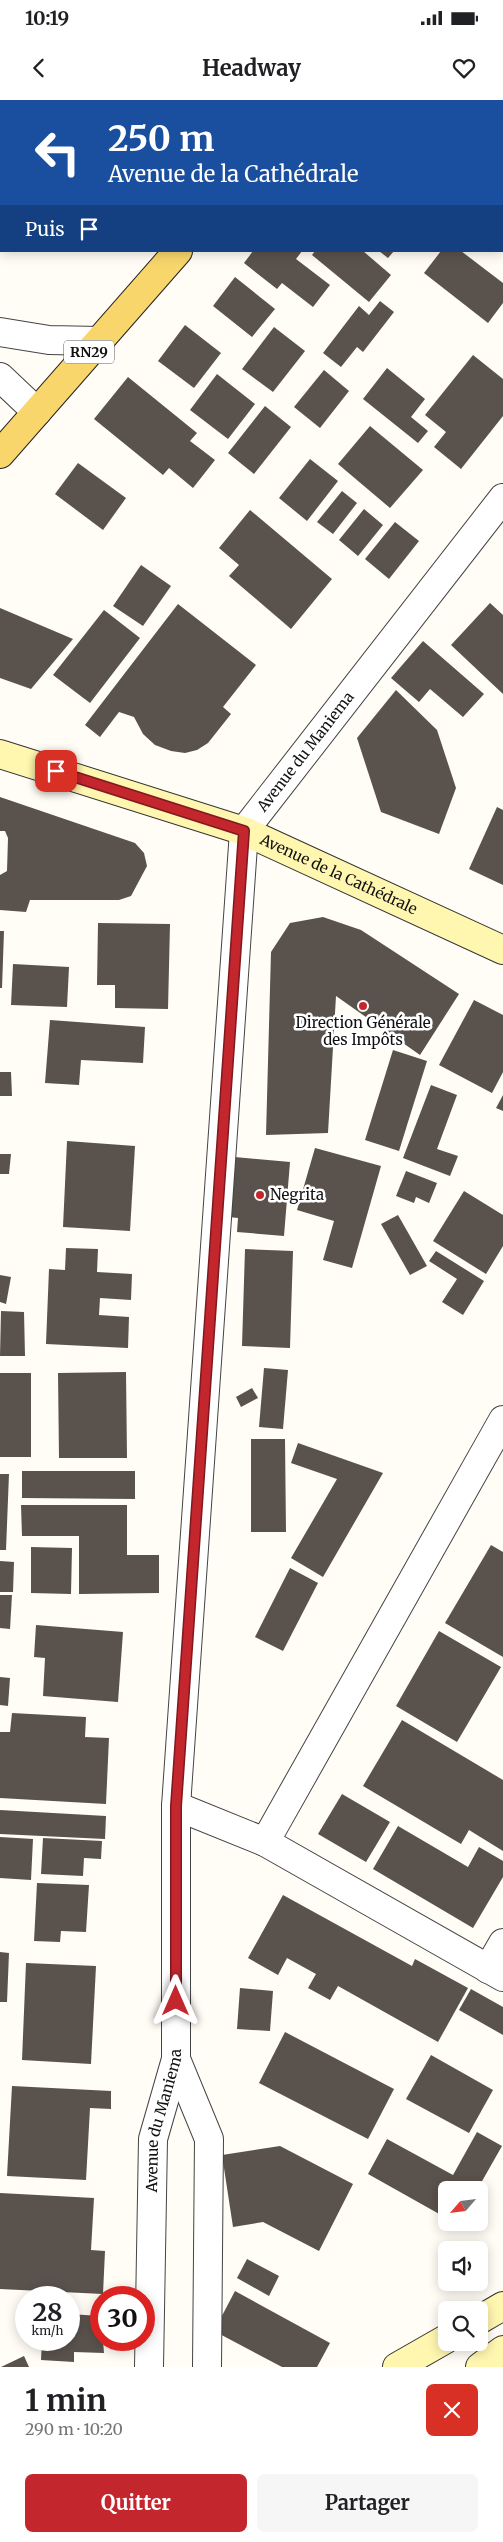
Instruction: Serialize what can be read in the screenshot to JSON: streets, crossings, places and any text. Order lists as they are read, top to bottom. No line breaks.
{"streets":{"main road":["RN29"],"street":["Avenue du Maniema","Avenue de la Cathédrale"]},"crossings":[["Avenue du Maniema","Avenue de la Cathédrale"]],"places":["Direction Générale des Impôts","Negrita"],"north":"bottom left","page":{"status":"10:19","header":"Headway","turn":["250 m","Avenue de la Cathédrale"],"then":"Puis","speed":"28 km/h","limit":"30","heading":["1 min","290 m · 10:20"],"buttons":["Quitter","Partager"]}}
